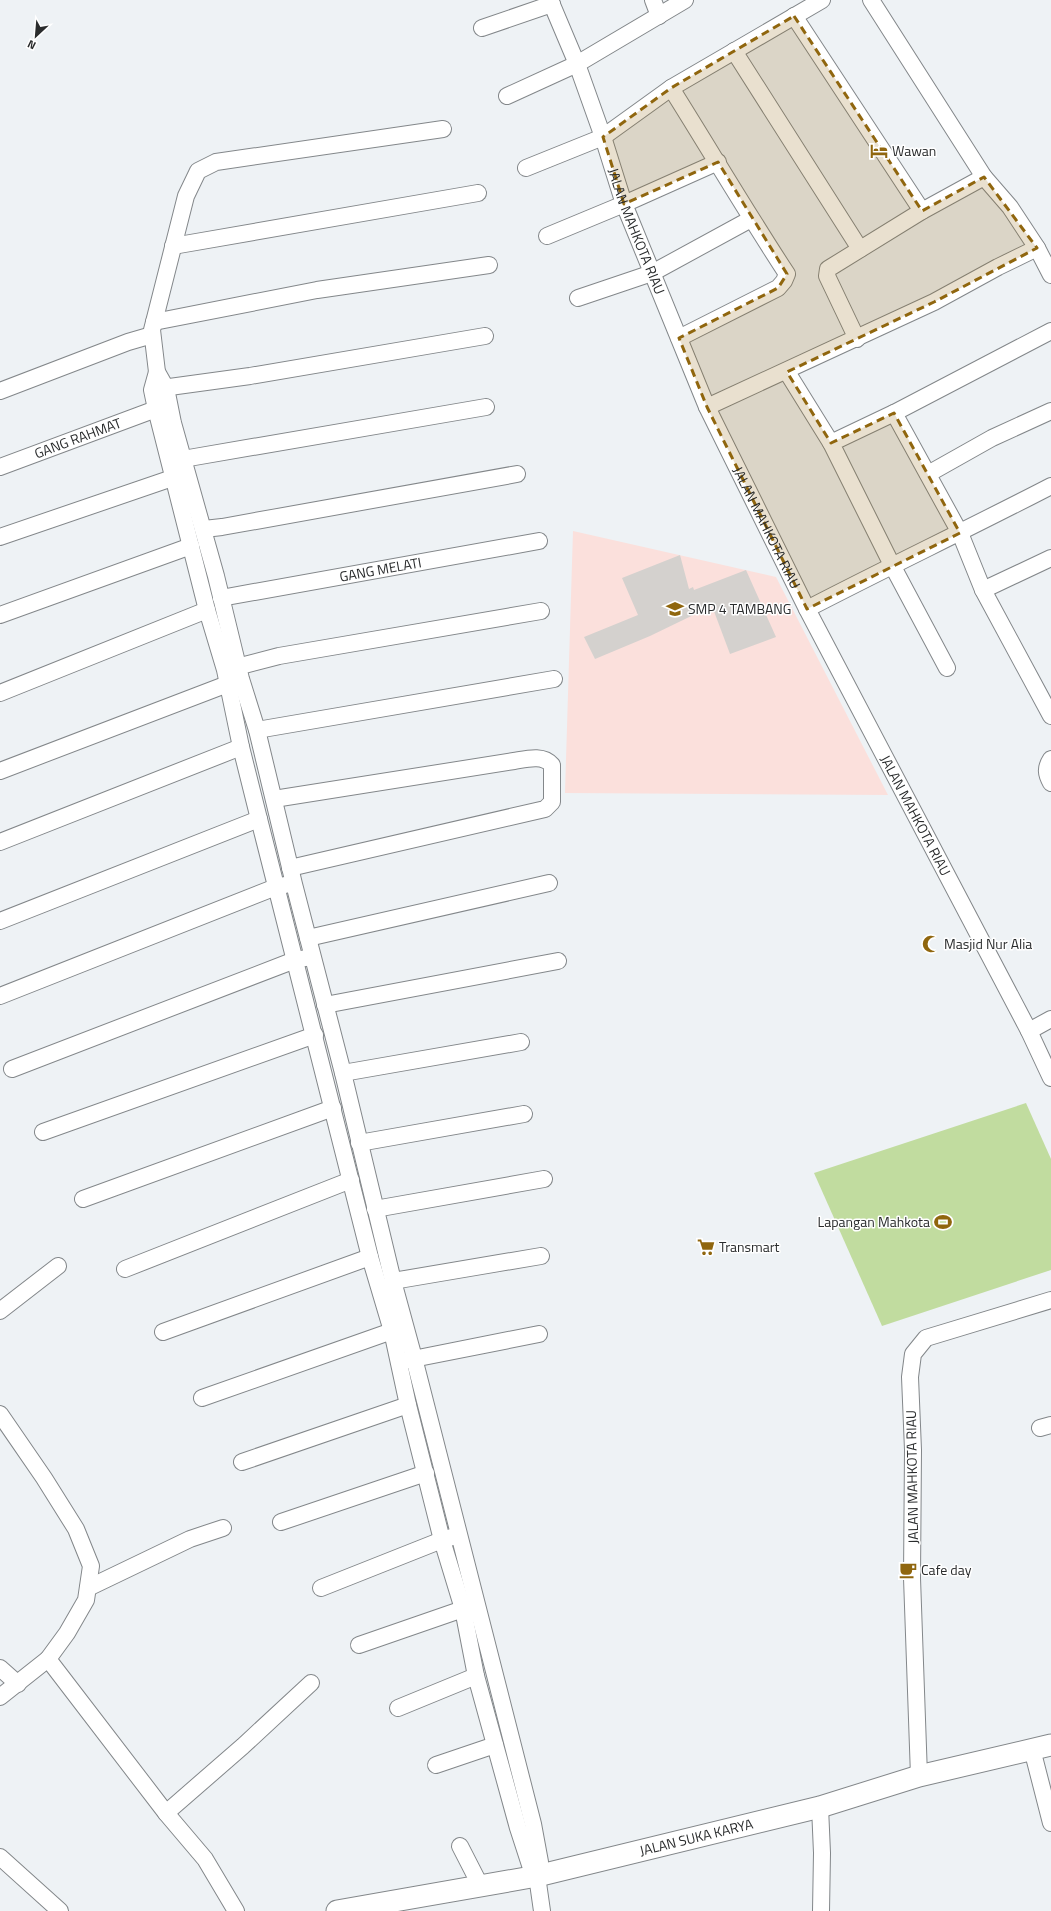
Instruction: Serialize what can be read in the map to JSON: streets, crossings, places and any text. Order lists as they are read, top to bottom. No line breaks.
{"streets":{"main road":["JALAN SUKA KARYA"],"street":["JALAN MAHKOTA RIAU","GANG RAHMAT","GANG MELATI"]},"crossings":[["JALAN MAHKOTA RIAU","JALAN SUKA KARYA"]],"places":{"hotel":["Wawan"],"school or university":["SMP 4 TAMBANG"],"mosque":["Masjid Nur Alia"],"sports":["Lapangan Mahkota"],"supermarket":["Transmart"],"cafe":["Cafe day"]},"north":"bottom left"}
